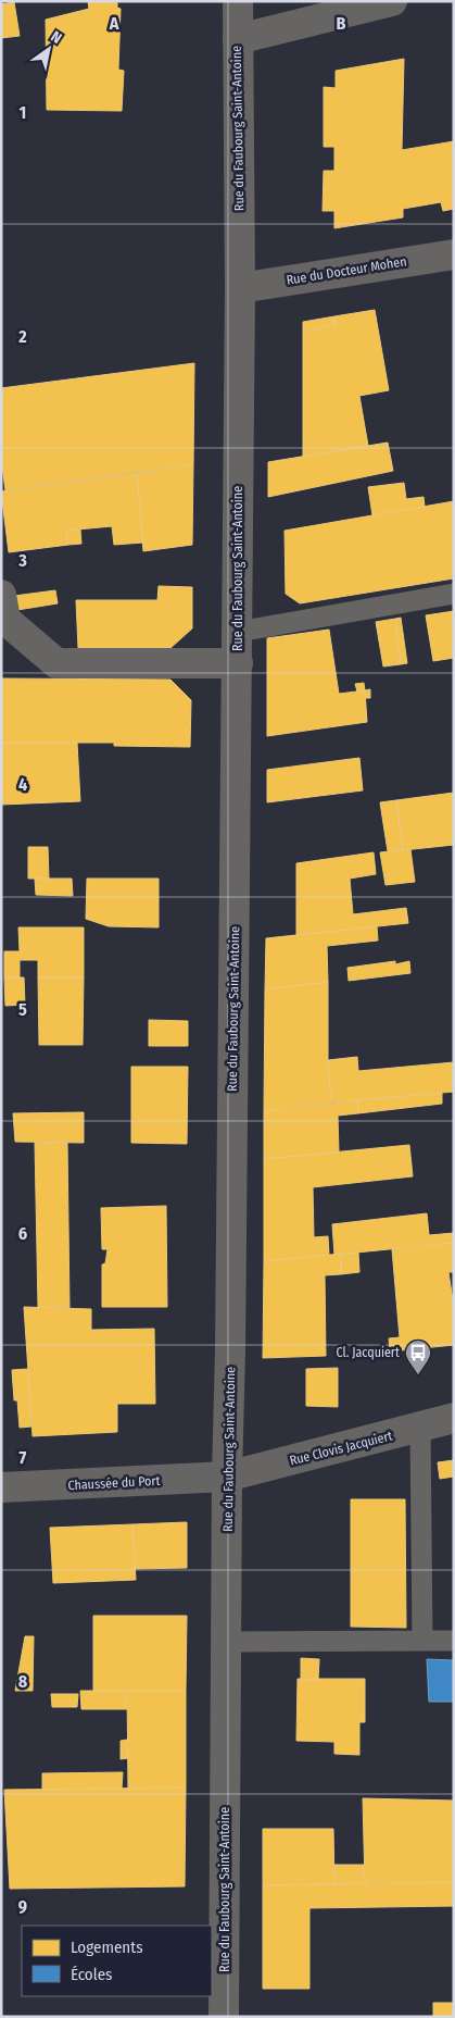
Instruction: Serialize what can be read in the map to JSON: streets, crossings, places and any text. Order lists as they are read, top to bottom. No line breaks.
{"streets":{"street":["Rue du Faubourg Saint-Antoine","Rue du Docteur Mohen","Rue Clovis Jacquiert","Chaussée du Port"]},"crossings":[["Rue du Faubourg Saint-Antoine","Rue du Docteur Mohen"],["Rue du Faubourg Saint-Antoine","Rue Clovis Jacquiert"],["Rue du Faubourg Saint-Antoine","Chaussée du Port"],["Rue Clovis Jacquiert","Chaussée du Port"]],"places":{"bus stop":["Cl. Jacquiert"]},"legend":["Logements","Écoles"],"north":"top right","grid":{"columns":["A","B"],"rows":["1","2","3","4","5","6","7","8","9"]}}
